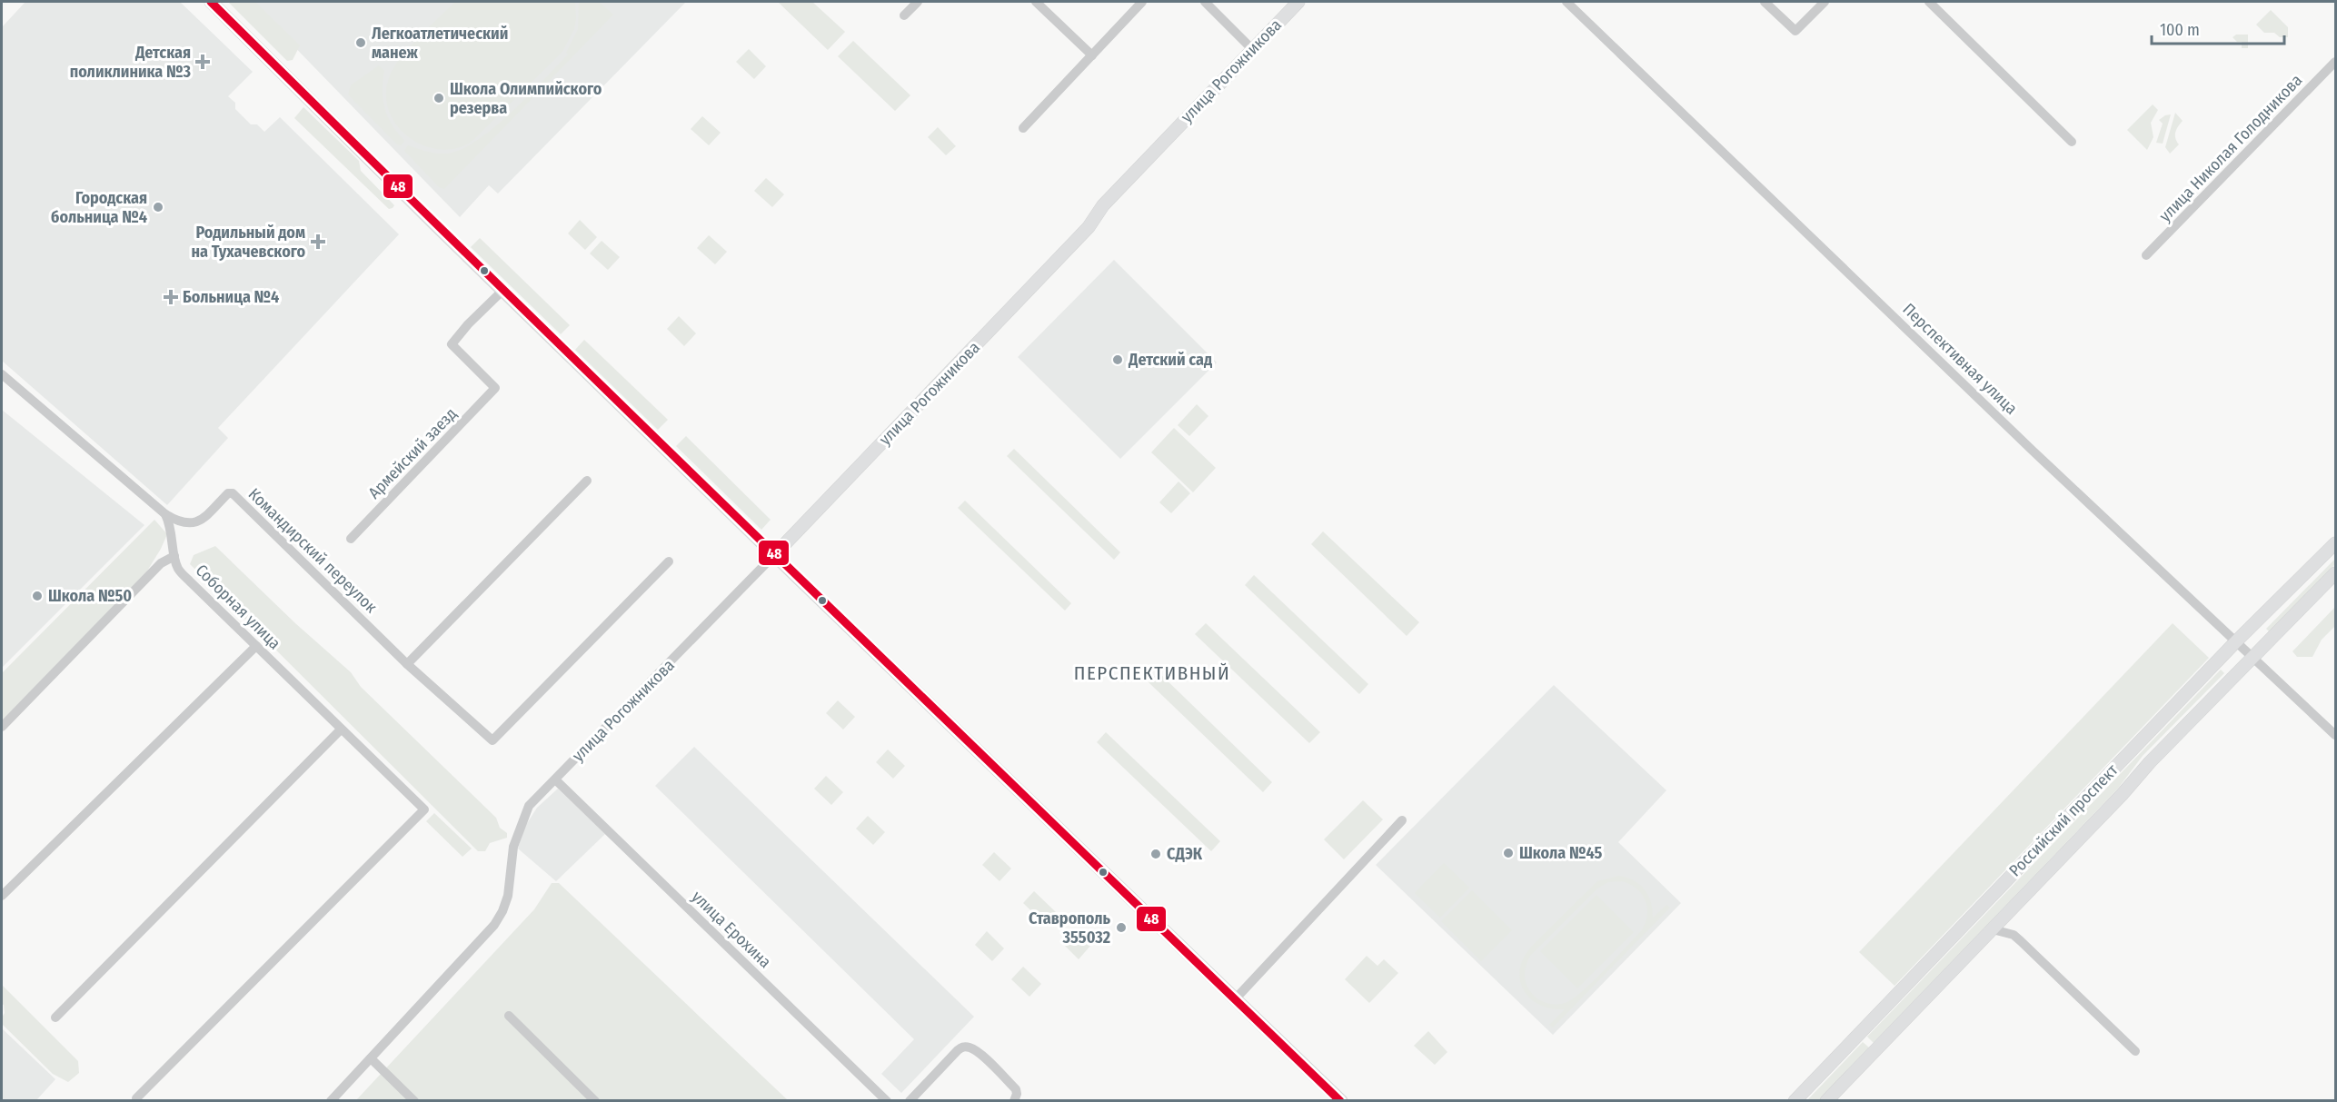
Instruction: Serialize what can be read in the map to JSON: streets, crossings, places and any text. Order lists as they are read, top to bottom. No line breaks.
{"streets":{"main road":["улица Рогожникова","Российский проспект"],"street":["улица Николая Голодникова","Перспективная улица","Армейский заезд","Командирский переулок","Соборная улица","улица Ерохина"]},"crossings":[["улица Рогожникова","улица Ерохина"],["Перспективная улица","Российский проспект"],["Командирский переулок","Соборная улица"]],"districts":["ПЕРСПЕКТИВНЫЙ"],"places":{"other":["Легкоатлетический манеж","Школа Олимпийского резерва","Городская больница №4","Детский сад","Школа №50","Школа №45","СДЭК","Ставрополь 355032"],"health":["Детская поликлиника №3","Родильный дом на Тухачевского","Больница №4"]},"lines":["transit line 48"],"scale_bar":"100 m"}
